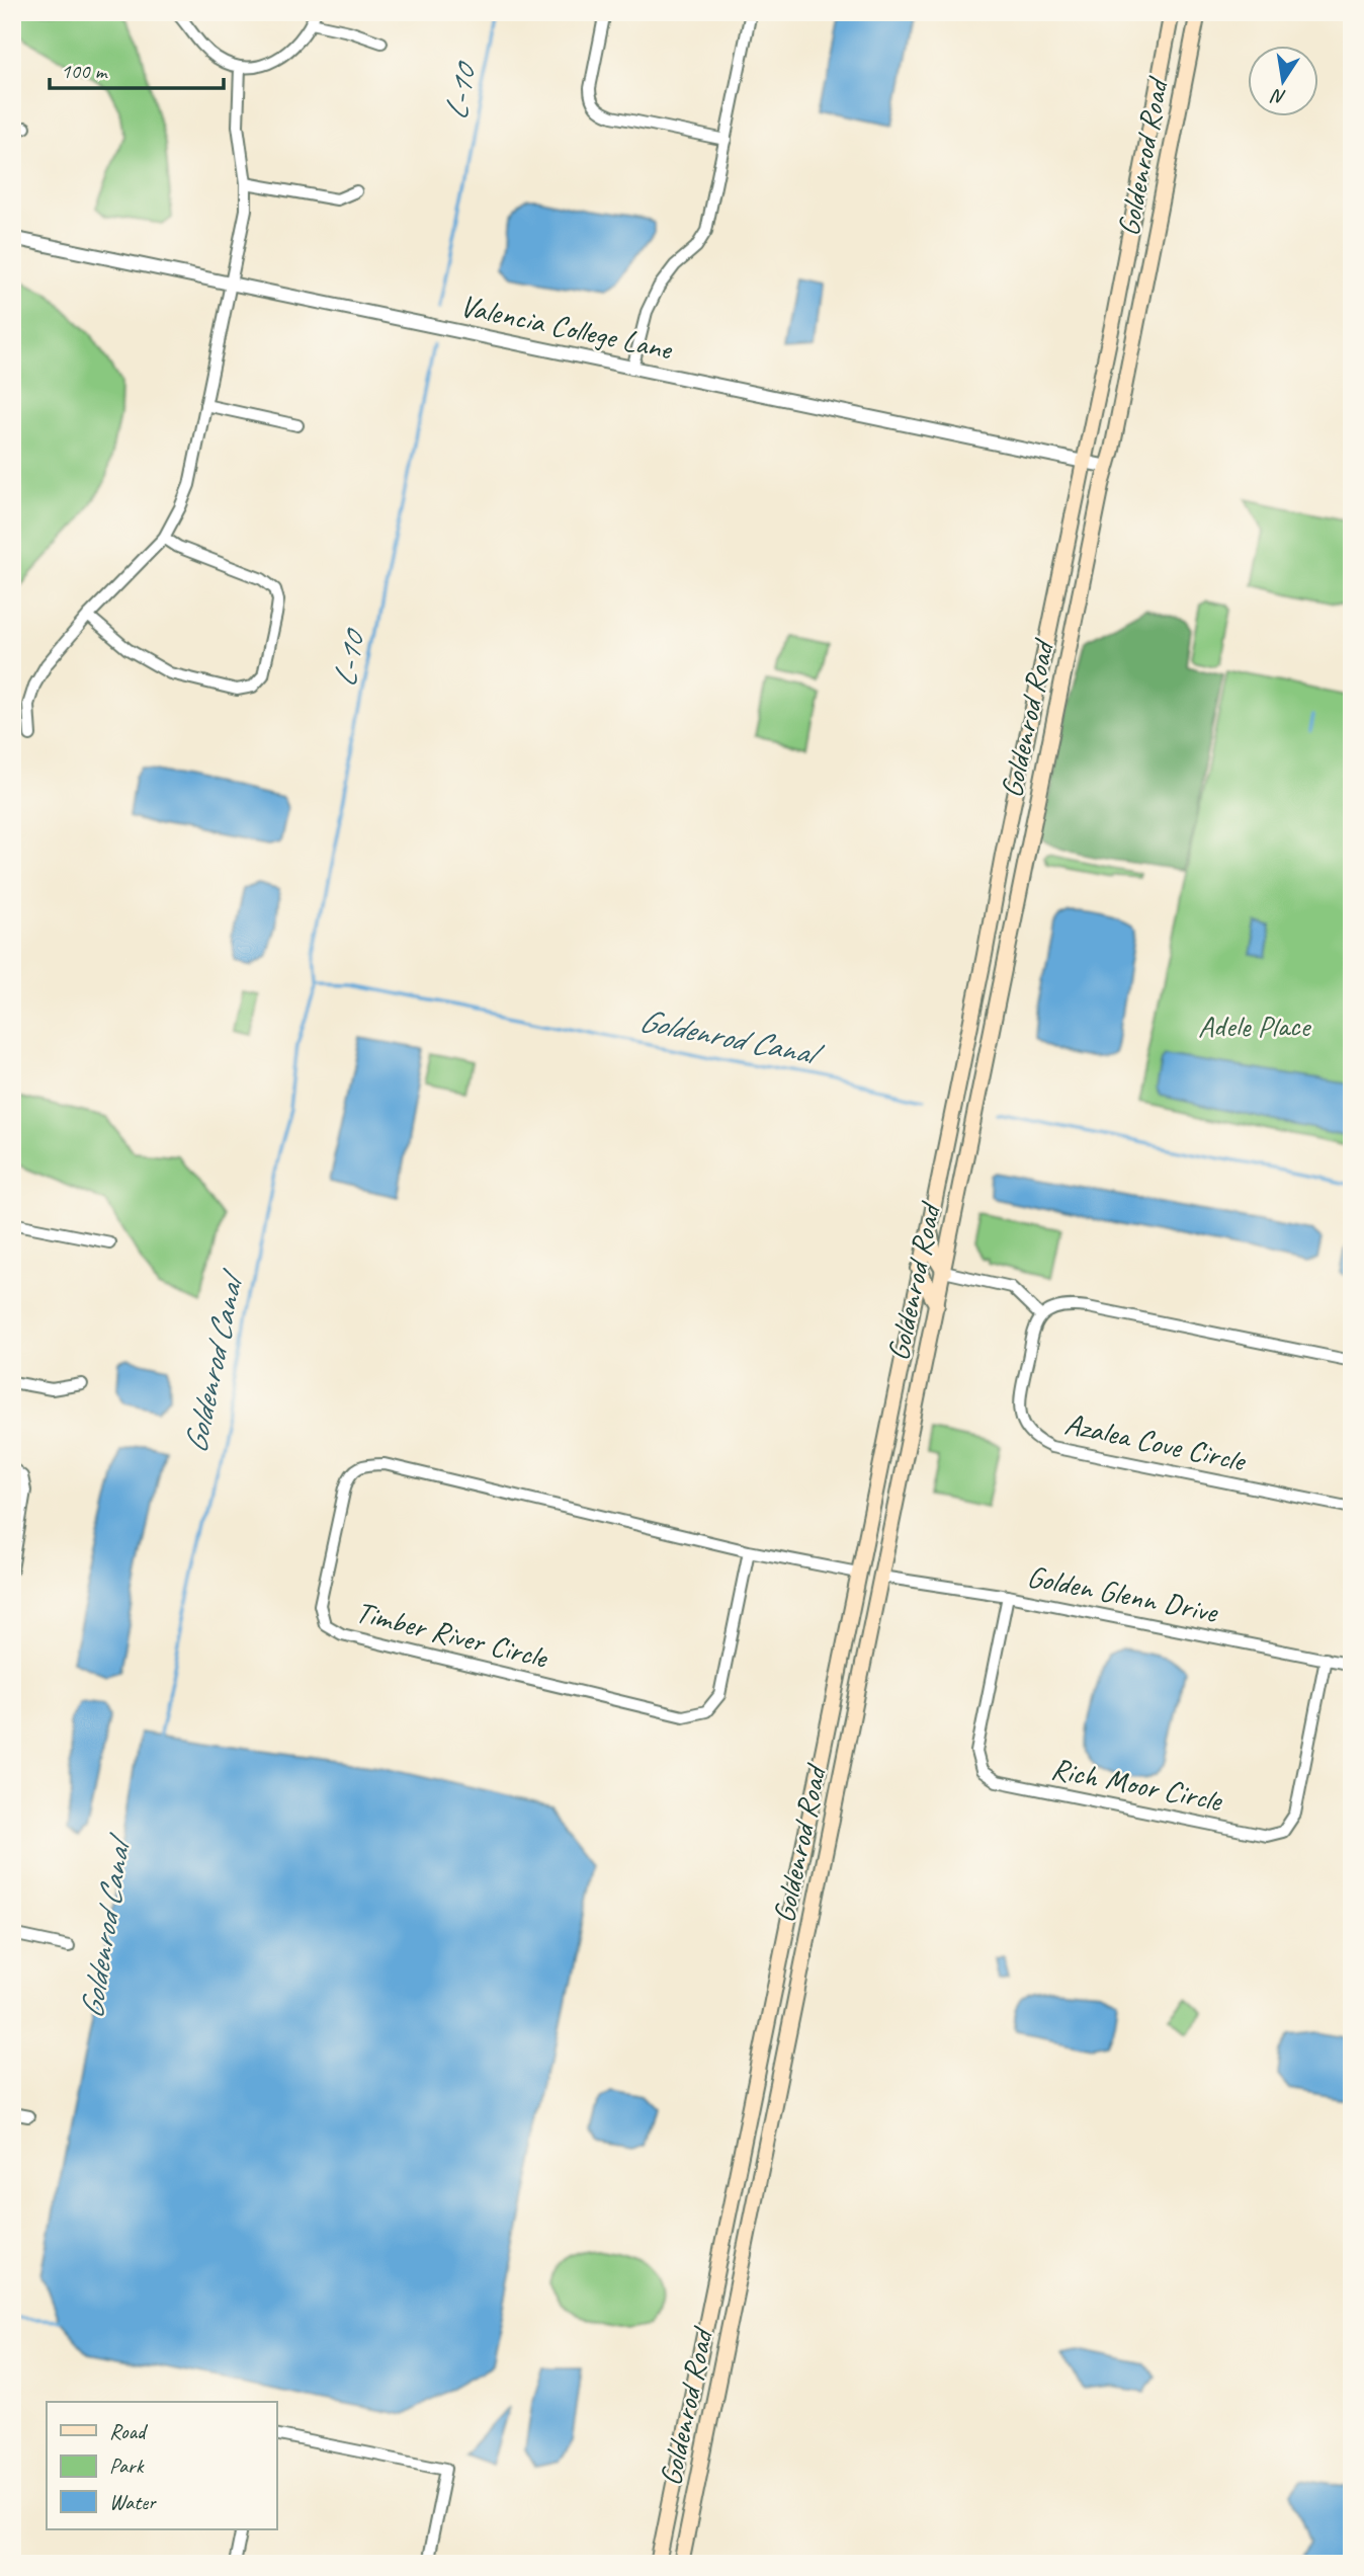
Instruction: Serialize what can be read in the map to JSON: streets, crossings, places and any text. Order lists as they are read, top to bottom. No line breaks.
{"streets":{"main road":["Goldenrod Road"],"street":["Valencia College Lane","Azalea Cove Circle","Golden Glenn Drive","Timber River Circle","Rich Moor Circle"]},"crossings":[["Goldenrod Road","Valencia College Lane"],["Goldenrod Road","Golden Glenn Drive"],["Goldenrod Road","Timber River Circle"],["Golden Glenn Drive","Rich Moor Circle"]],"water":["L-10","Goldenrod Canal"],"parks":["Adele Place"],"legend":["Road","Park","Water"],"scale_bar":"100 m","north":"bottom"}
